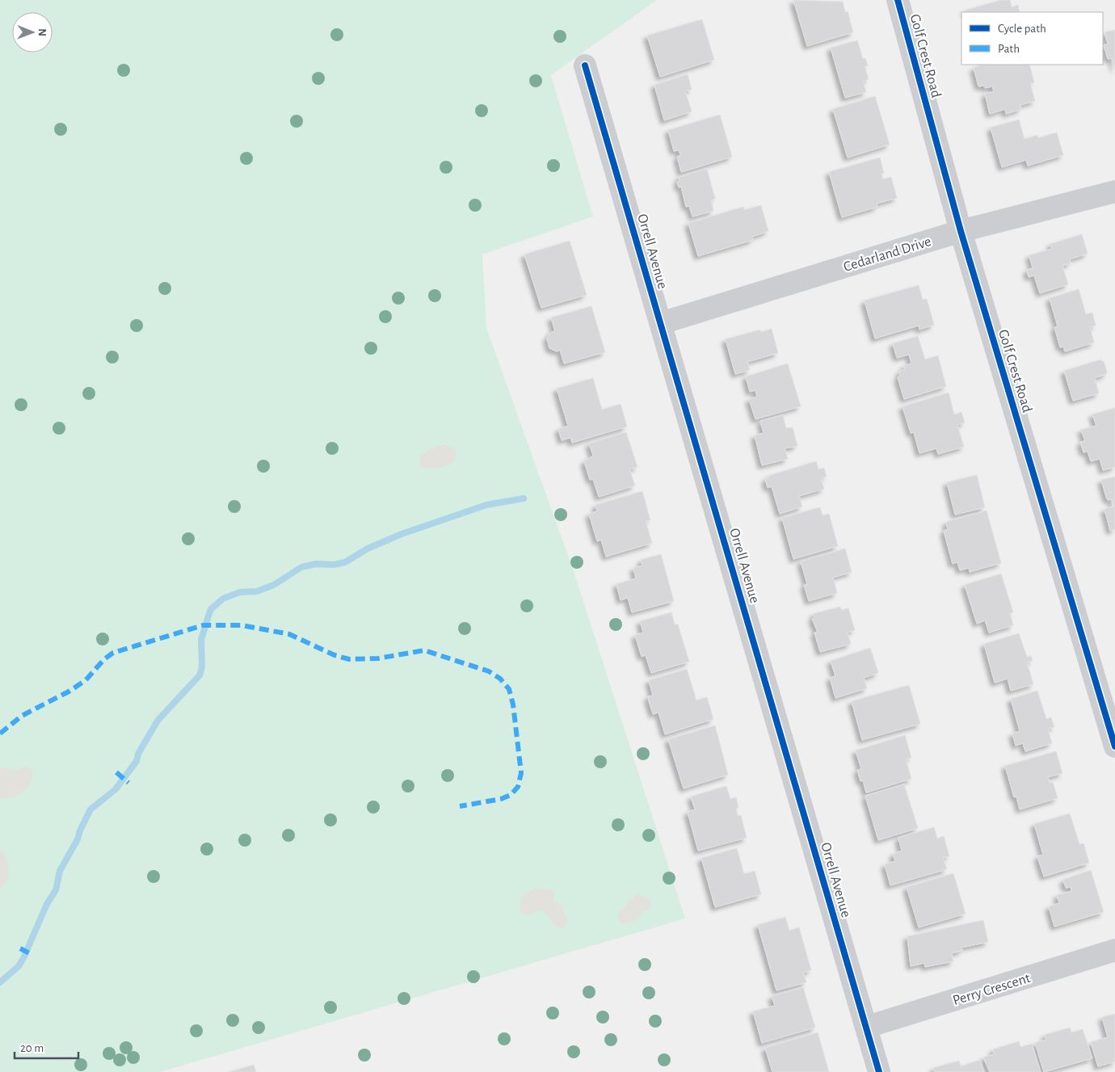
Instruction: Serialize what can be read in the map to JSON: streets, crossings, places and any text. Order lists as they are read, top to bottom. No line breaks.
{"streets":{"street":["Golf Crest Road","Orrell Avenue","Cedarland Drive","Perry Crescent"]},"crossings":[["Golf Crest Road","Cedarland Drive"],["Orrell Avenue","Cedarland Drive"],["Orrell Avenue","Perry Crescent"]],"legend":["Cycle path","Path"],"scale_bar":"20 m","north":"right"}
